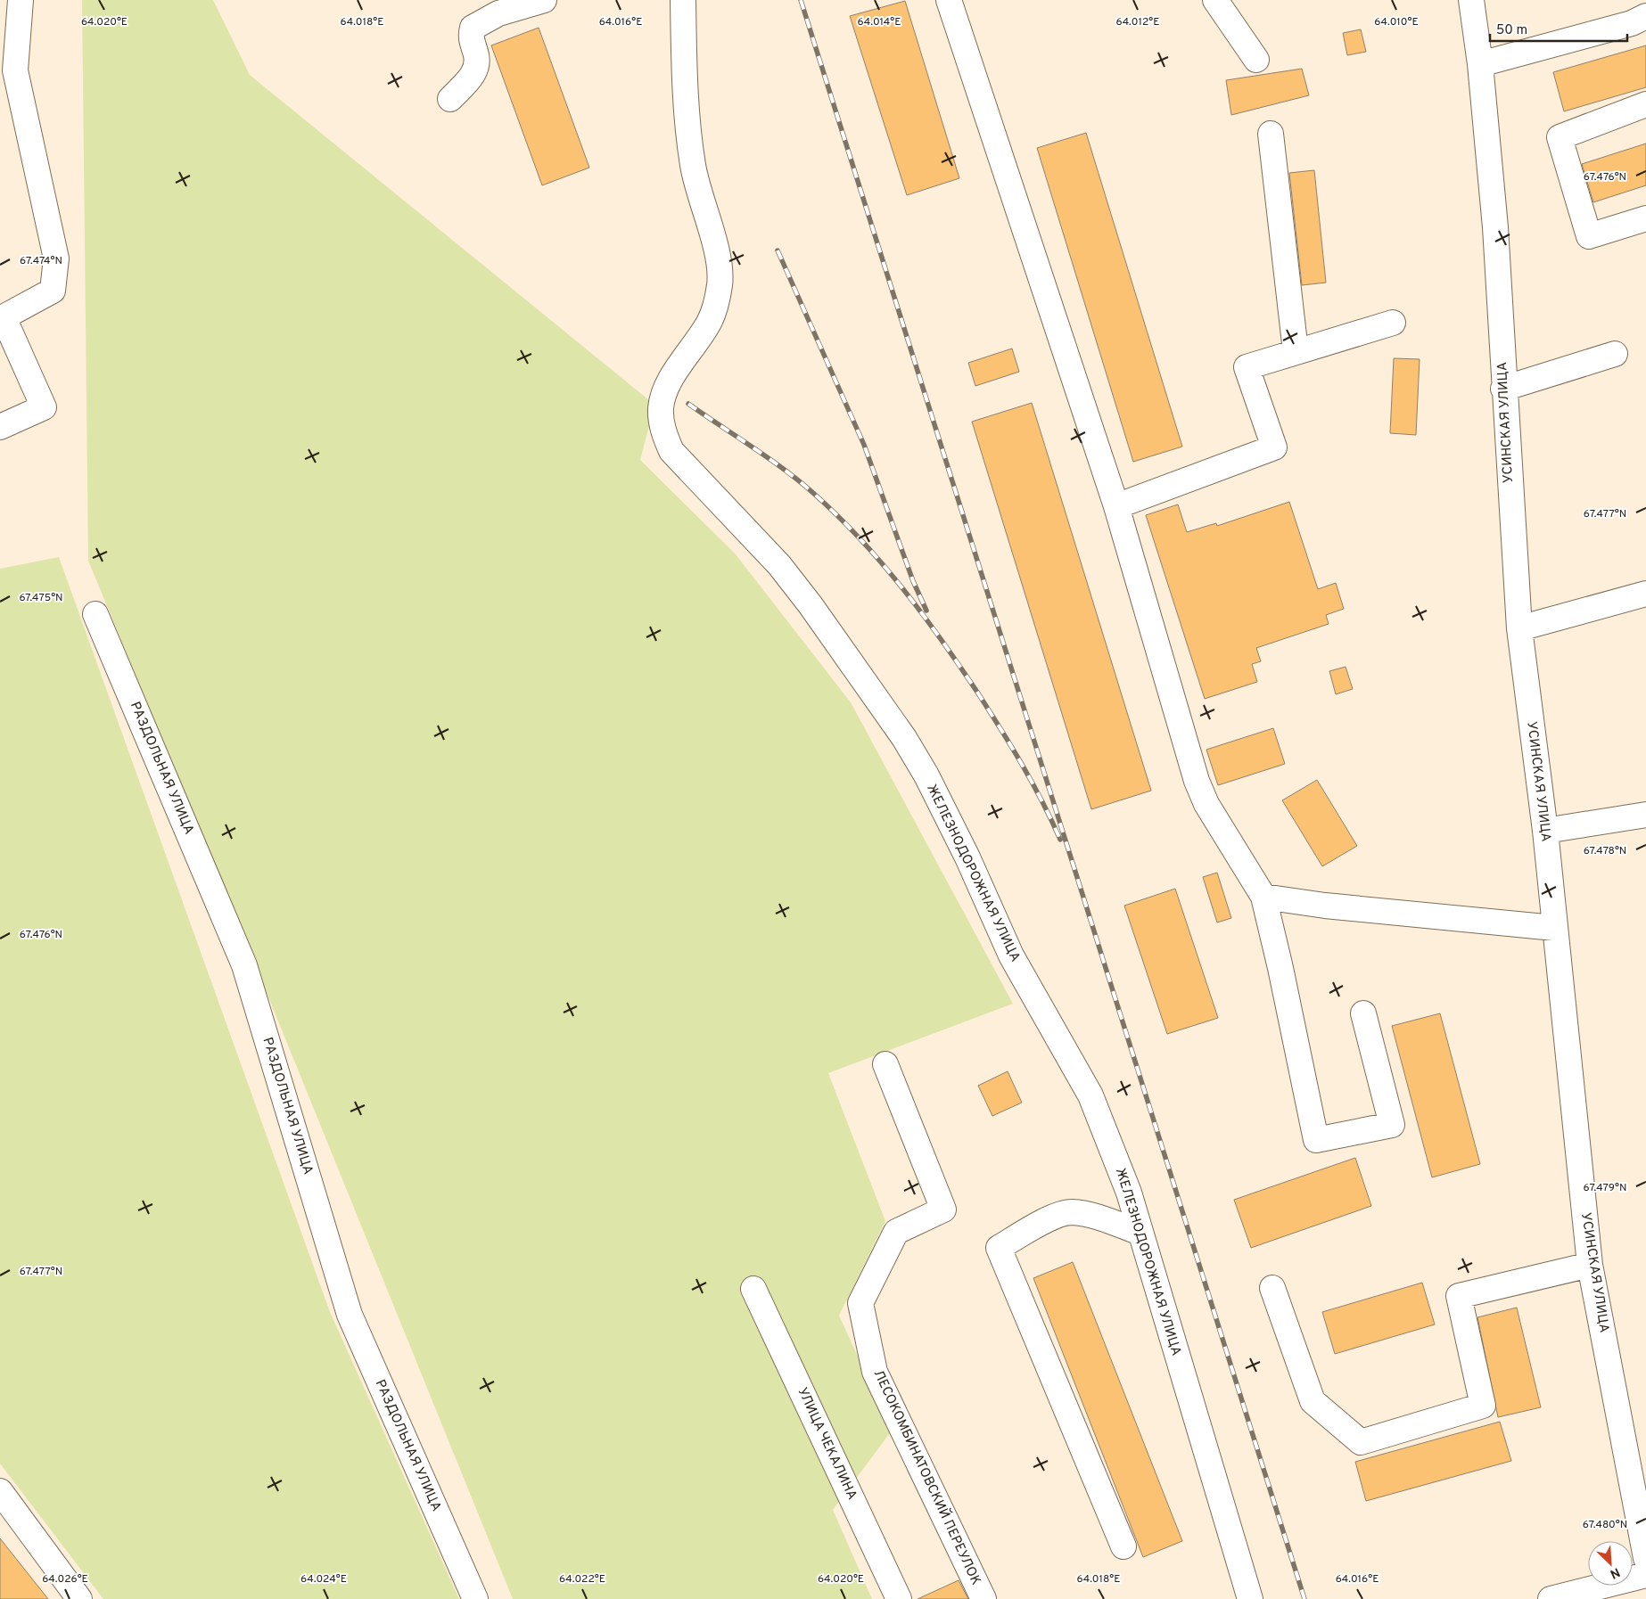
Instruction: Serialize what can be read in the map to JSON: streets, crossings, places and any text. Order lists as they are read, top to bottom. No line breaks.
{"streets":{"street":["УСИНСКАЯ УЛИЦА","РАЗДОЛЬНАЯ УЛИЦА","ЖЕЛЕЗНОДОРОЖНАЯ УЛИЦА","УЛИЦА ЧЕКАЛИНА","ЛЕСОКОМБИНАТОВСКИЙ ПЕРЕУЛОК"]},"scale_bar":"50 m","north":"bottom right","coordinates":["64.020°E","64.018°E","64.016°E","64.014°E","64.012°E","64.010°E","67.476°N","67.474°N","67.477°N","67.475°N","67.478°N","67.479°N","67.480°N","64.026°E","64.024°E","64.022°E"]}
